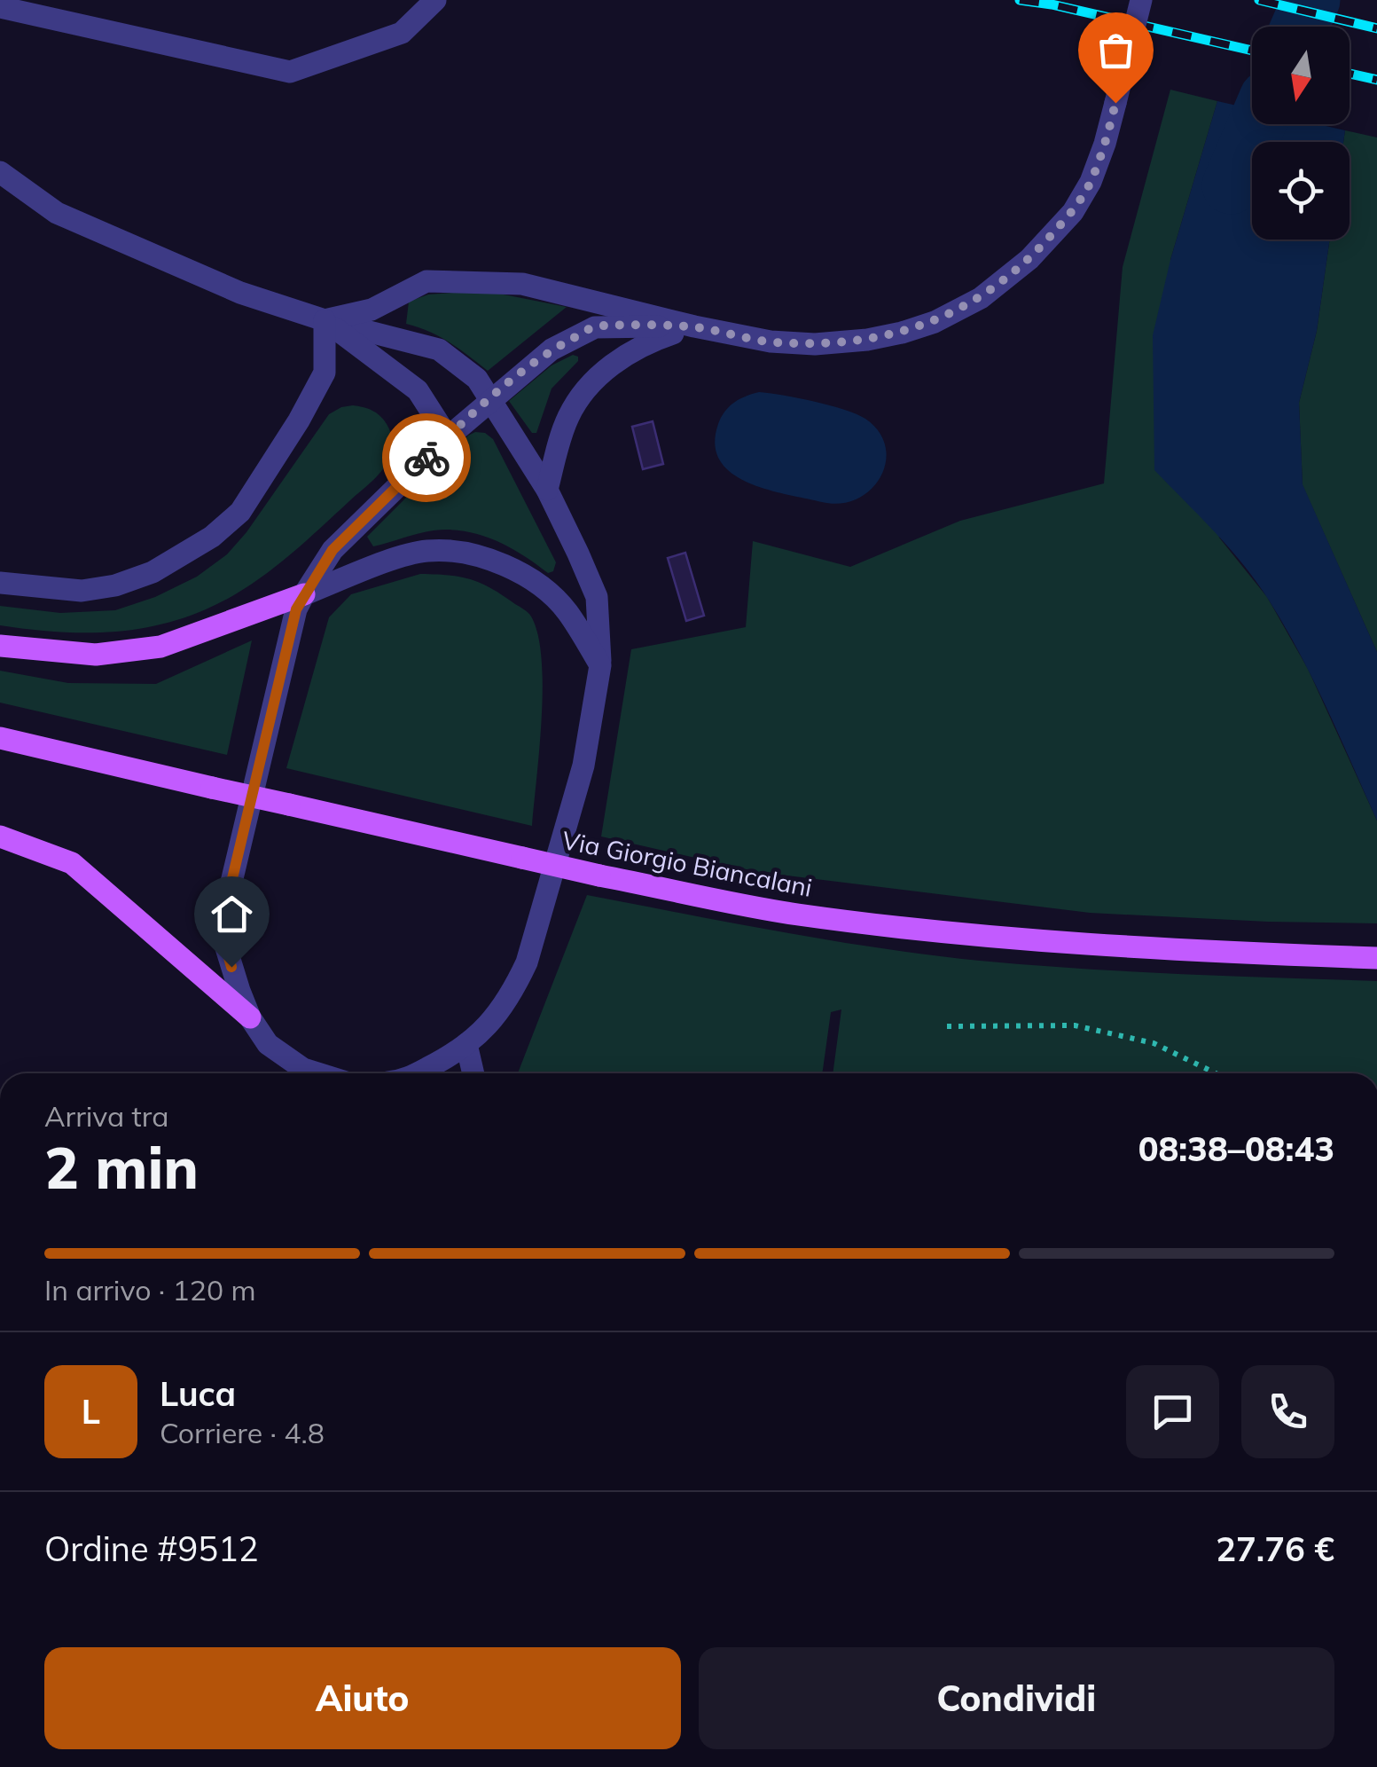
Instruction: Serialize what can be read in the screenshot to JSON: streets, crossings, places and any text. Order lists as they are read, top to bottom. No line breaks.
{"streets":{"main road":["Via Giorgio Biancalani"]},"north":"bottom","page":{"heading":["2 min","Arriva tra","08:38–08:43"],"panel":["Luca","Corriere · 4.8","Ordine #9512","27.76 €"],"bar":"In arrivo · 120 m","round":"L","buttons":["Aiuto","Condividi"]}}
